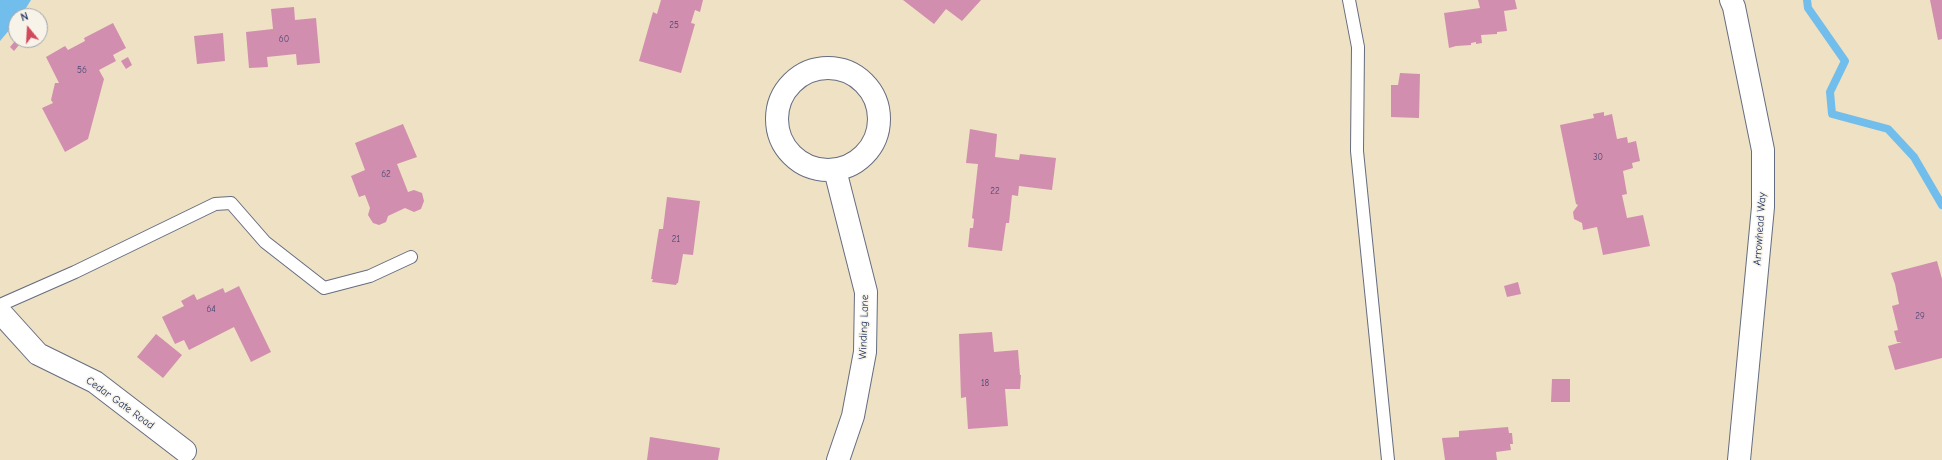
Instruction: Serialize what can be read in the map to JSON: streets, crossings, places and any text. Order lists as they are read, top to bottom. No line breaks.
{"streets":{"street":["Arrowhead Way","Winding Lane","Cedar Gate Road"]},"house_numbers":["25","60","56","30","62","22","21","64","29","18"],"north":"top"}
